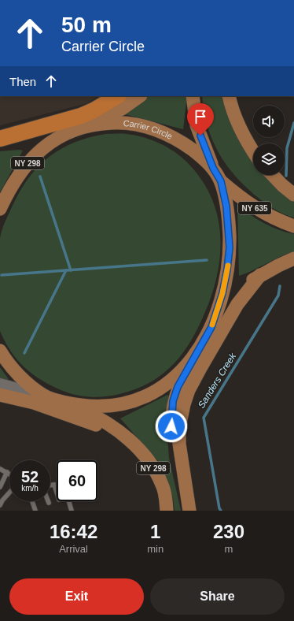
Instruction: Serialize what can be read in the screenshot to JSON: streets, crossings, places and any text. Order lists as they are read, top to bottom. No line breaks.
{"streets":{"main road":["Carrier Circle","NY 298","NY 635"]},"crossings":[["Carrier Circle","NY 298"],["Carrier Circle","NY 635"]],"water":["Sanders Creek"],"page":{"turn":["50 m","Carrier Circle"],"then":"Then","speed":"52 km/h","limit":"60","eta":["16:42","Arrival","1","min","230","m"],"buttons":["Exit","Share"]}}
